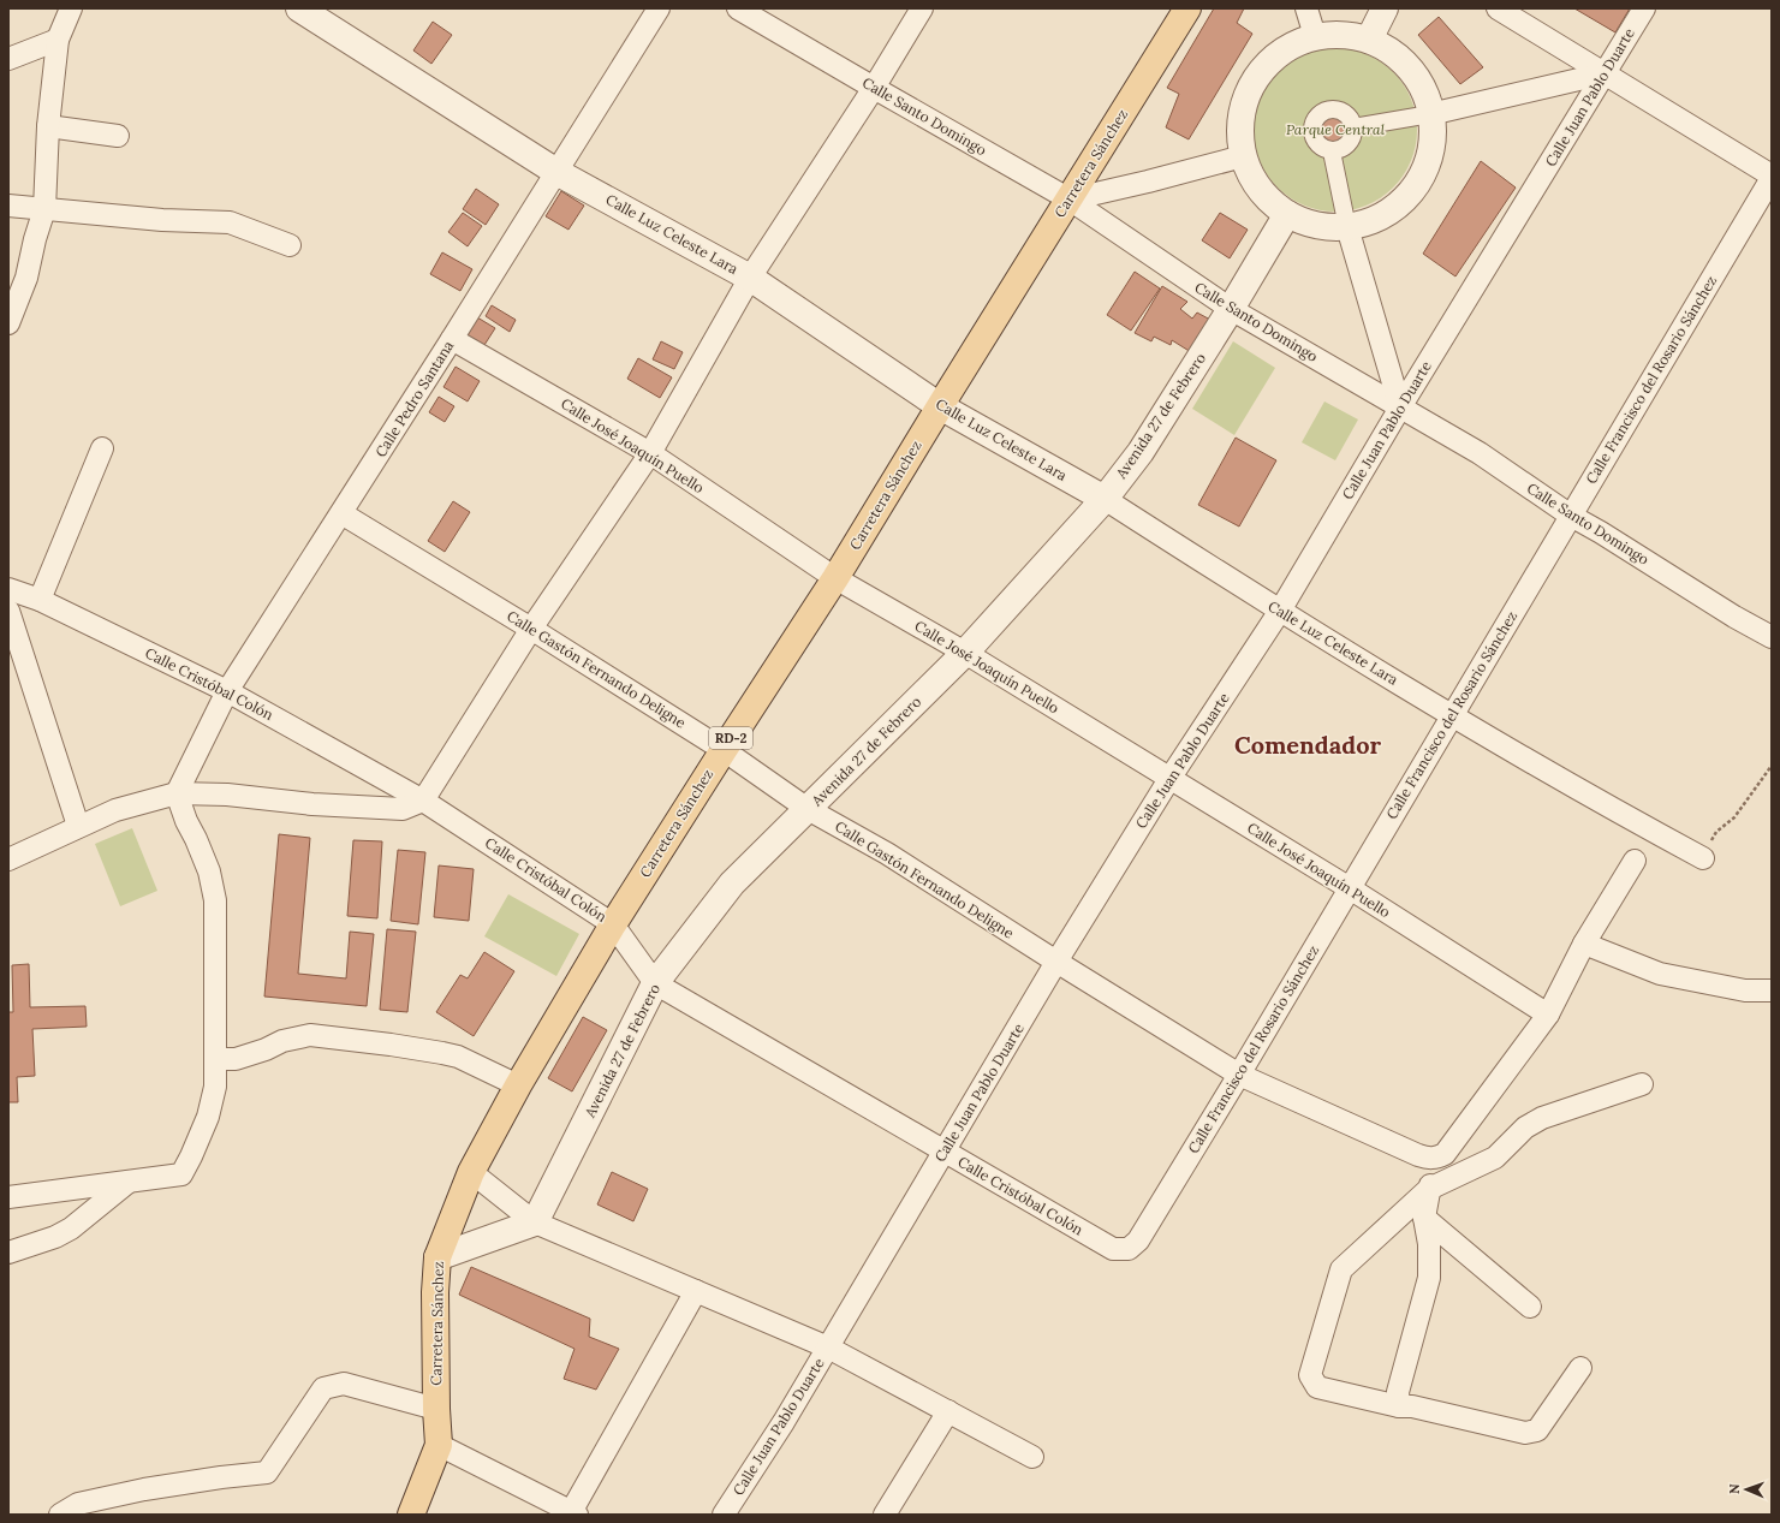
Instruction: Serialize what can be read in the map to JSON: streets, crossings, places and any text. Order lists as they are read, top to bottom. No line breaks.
{"streets":{"main road":["Carretera Sánchez","RD-2"],"street":["Calle Juan Pablo Duarte","Calle Santo Domingo","Calle Luz Celeste Lara","Calle Francisco del Rosario Sánchez","Calle Pedro Santana","Avenida 27 de Febrero","Calle José Joaquín Puello","Calle Gastón Fernando Deligne","Calle Cristóbal Colón"]},"crossings":[["Calle Juan Pablo Duarte","Calle Santo Domingo"],["Calle Juan Pablo Duarte","Calle Luz Celeste Lara"],["Calle Juan Pablo Duarte","Calle José Joaquín Puello"],["Calle Juan Pablo Duarte","Calle Gastón Fernando Deligne"],["Calle Juan Pablo Duarte","Calle Cristóbal Colón"],["Calle Santo Domingo","Carretera Sánchez"],["Calle Santo Domingo","Calle Francisco del Rosario Sánchez"],["Calle Santo Domingo","Avenida 27 de Febrero"],["Carretera Sánchez","Calle Luz Celeste Lara"],["Carretera Sánchez","Calle José Joaquín Puello"],["Carretera Sánchez","Calle Gastón Fernando Deligne"],["Carretera Sánchez","Calle Cristóbal Colón"],["Calle Luz Celeste Lara","Calle Francisco del Rosario Sánchez"],["Calle Luz Celeste Lara","Calle Pedro Santana"],["Calle Luz Celeste Lara","Avenida 27 de Febrero"],["Calle Francisco del Rosario Sánchez","Calle José Joaquín Puello"],["Calle Francisco del Rosario Sánchez","Calle Gastón Fernando Deligne"],["Calle Francisco del Rosario Sánchez","Calle Cristóbal Colón"],["Calle Pedro Santana","Calle José Joaquín Puello"],["Calle Pedro Santana","Calle Gastón Fernando Deligne"],["Calle Pedro Santana","Calle Cristóbal Colón"],["Avenida 27 de Febrero","Calle José Joaquín Puello"],["Avenida 27 de Febrero","Calle Gastón Fernando Deligne"],["Avenida 27 de Febrero","Calle Cristóbal Colón"]],"districts":["Comendador"],"parks":["Parque Central"],"north":"left"}
